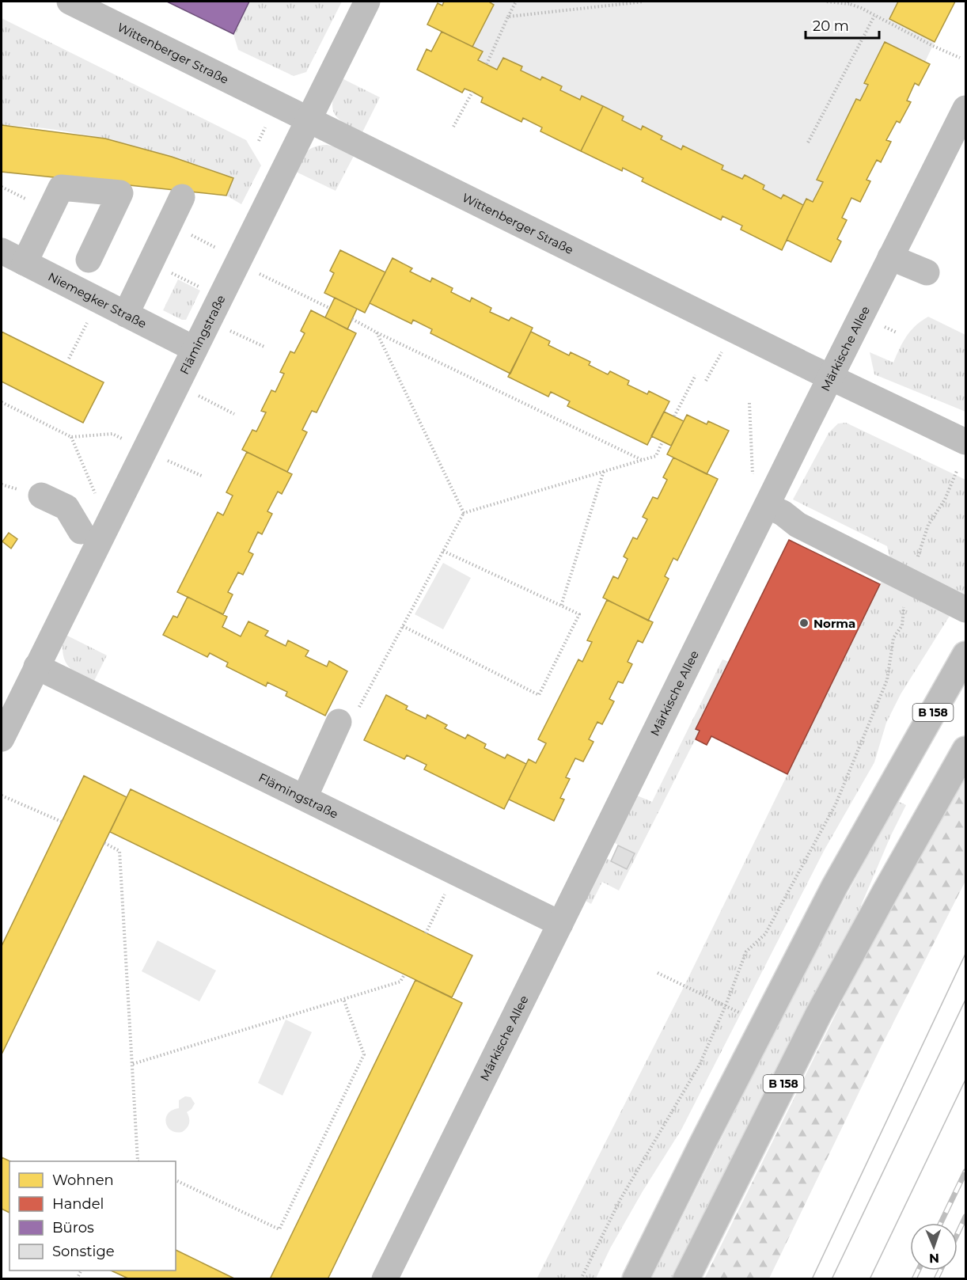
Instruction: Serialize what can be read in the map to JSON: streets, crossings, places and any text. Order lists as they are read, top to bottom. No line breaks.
{"streets":{"street":["Wittenberger Straße","Niemegker Straße","Flämingstraße","Märkische Allee","B 158"]},"crossings":[["Wittenberger Straße","Flämingstraße"],["Wittenberger Straße","Märkische Allee"],["Niemegker Straße","Flämingstraße"],["Flämingstraße","Märkische Allee"]],"places":["Norma"],"legend":["Wohnen","Handel","Büros","Sonstige"],"scale_bar":"20 m","north":"bottom"}
